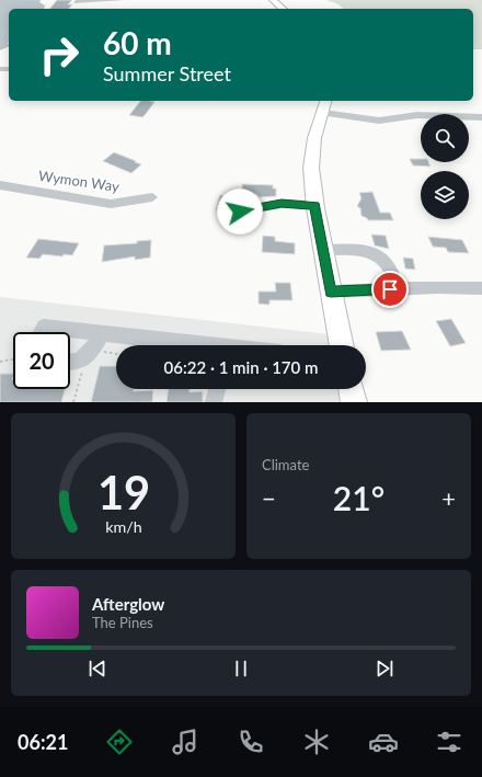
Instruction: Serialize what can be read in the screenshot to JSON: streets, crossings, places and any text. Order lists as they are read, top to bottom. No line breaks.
{"streets":{"street":["Wymon Way"]},"page":{"turn":["60 m","Summer Street"],"limit":"20","trip":"06:22 · 1 min · 170 m","tile":"Climate","heat":["−","21°","+"],"song":["Afterglow","The Pines"],"tabs":"06:21","gauge":["19","km/h"]}}
